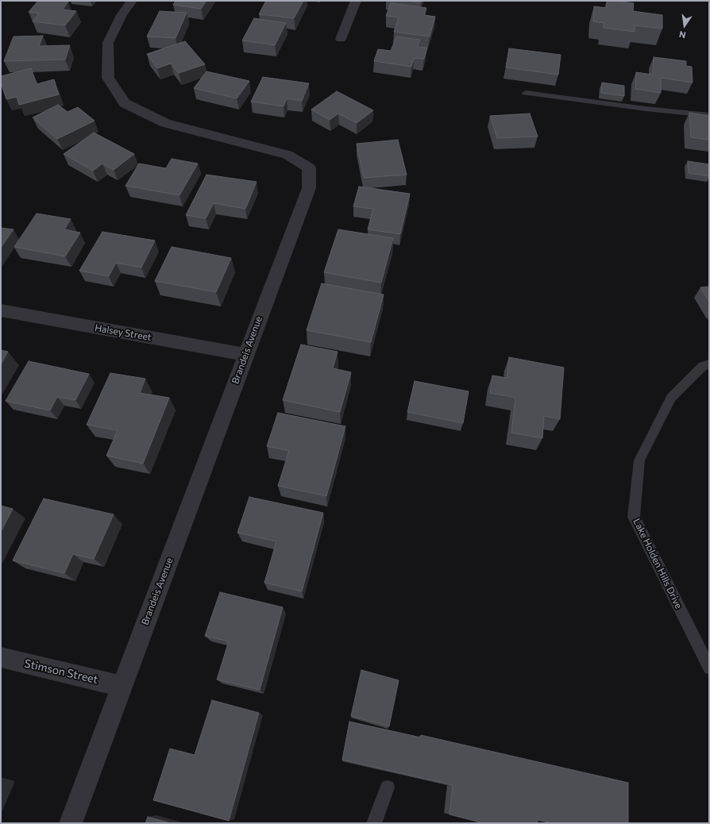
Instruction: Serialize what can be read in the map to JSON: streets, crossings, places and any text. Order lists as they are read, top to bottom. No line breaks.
{"streets":{"street":["Halsey Street","Brandeis Avenue","Stimson Street"],"lane":["Lake Holden Hills Drive"]},"crossings":[["Halsey Street","Brandeis Avenue"],["Brandeis Avenue","Stimson Street"]],"north":"bottom"}
